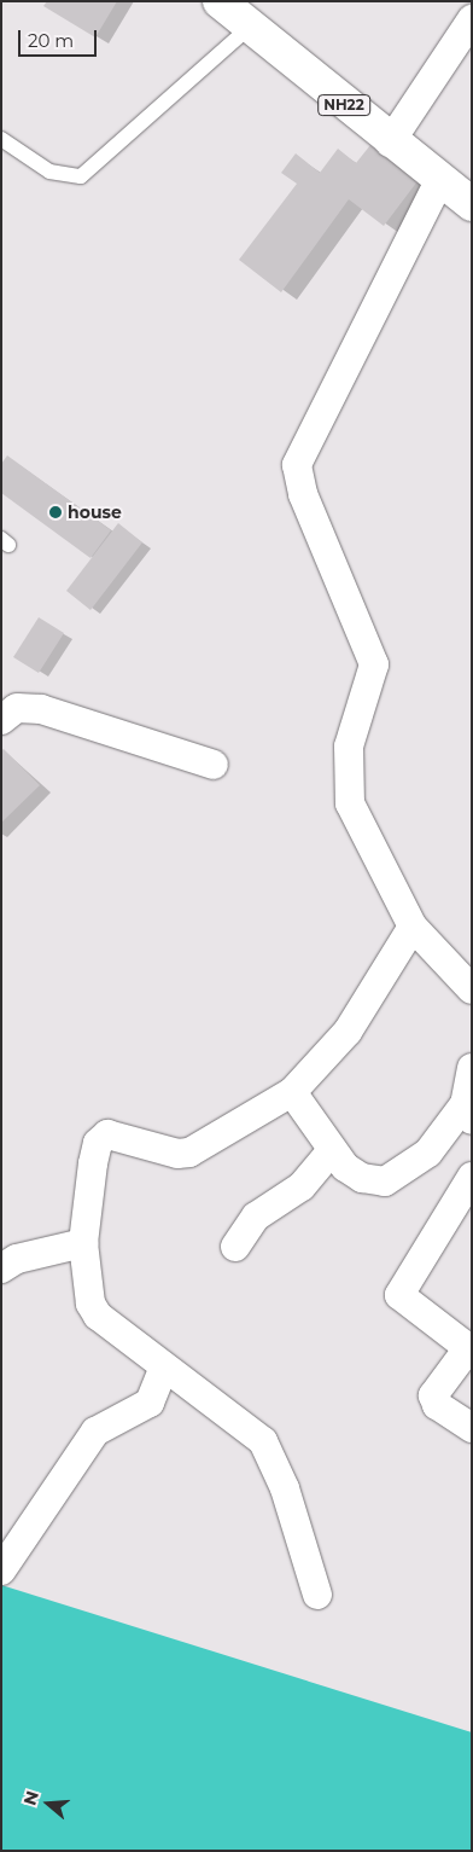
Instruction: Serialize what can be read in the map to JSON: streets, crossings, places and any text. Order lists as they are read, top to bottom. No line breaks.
{"streets":{"main road":["NH22"]},"places":["house"],"scale_bar":"20 m","north":"left"}
